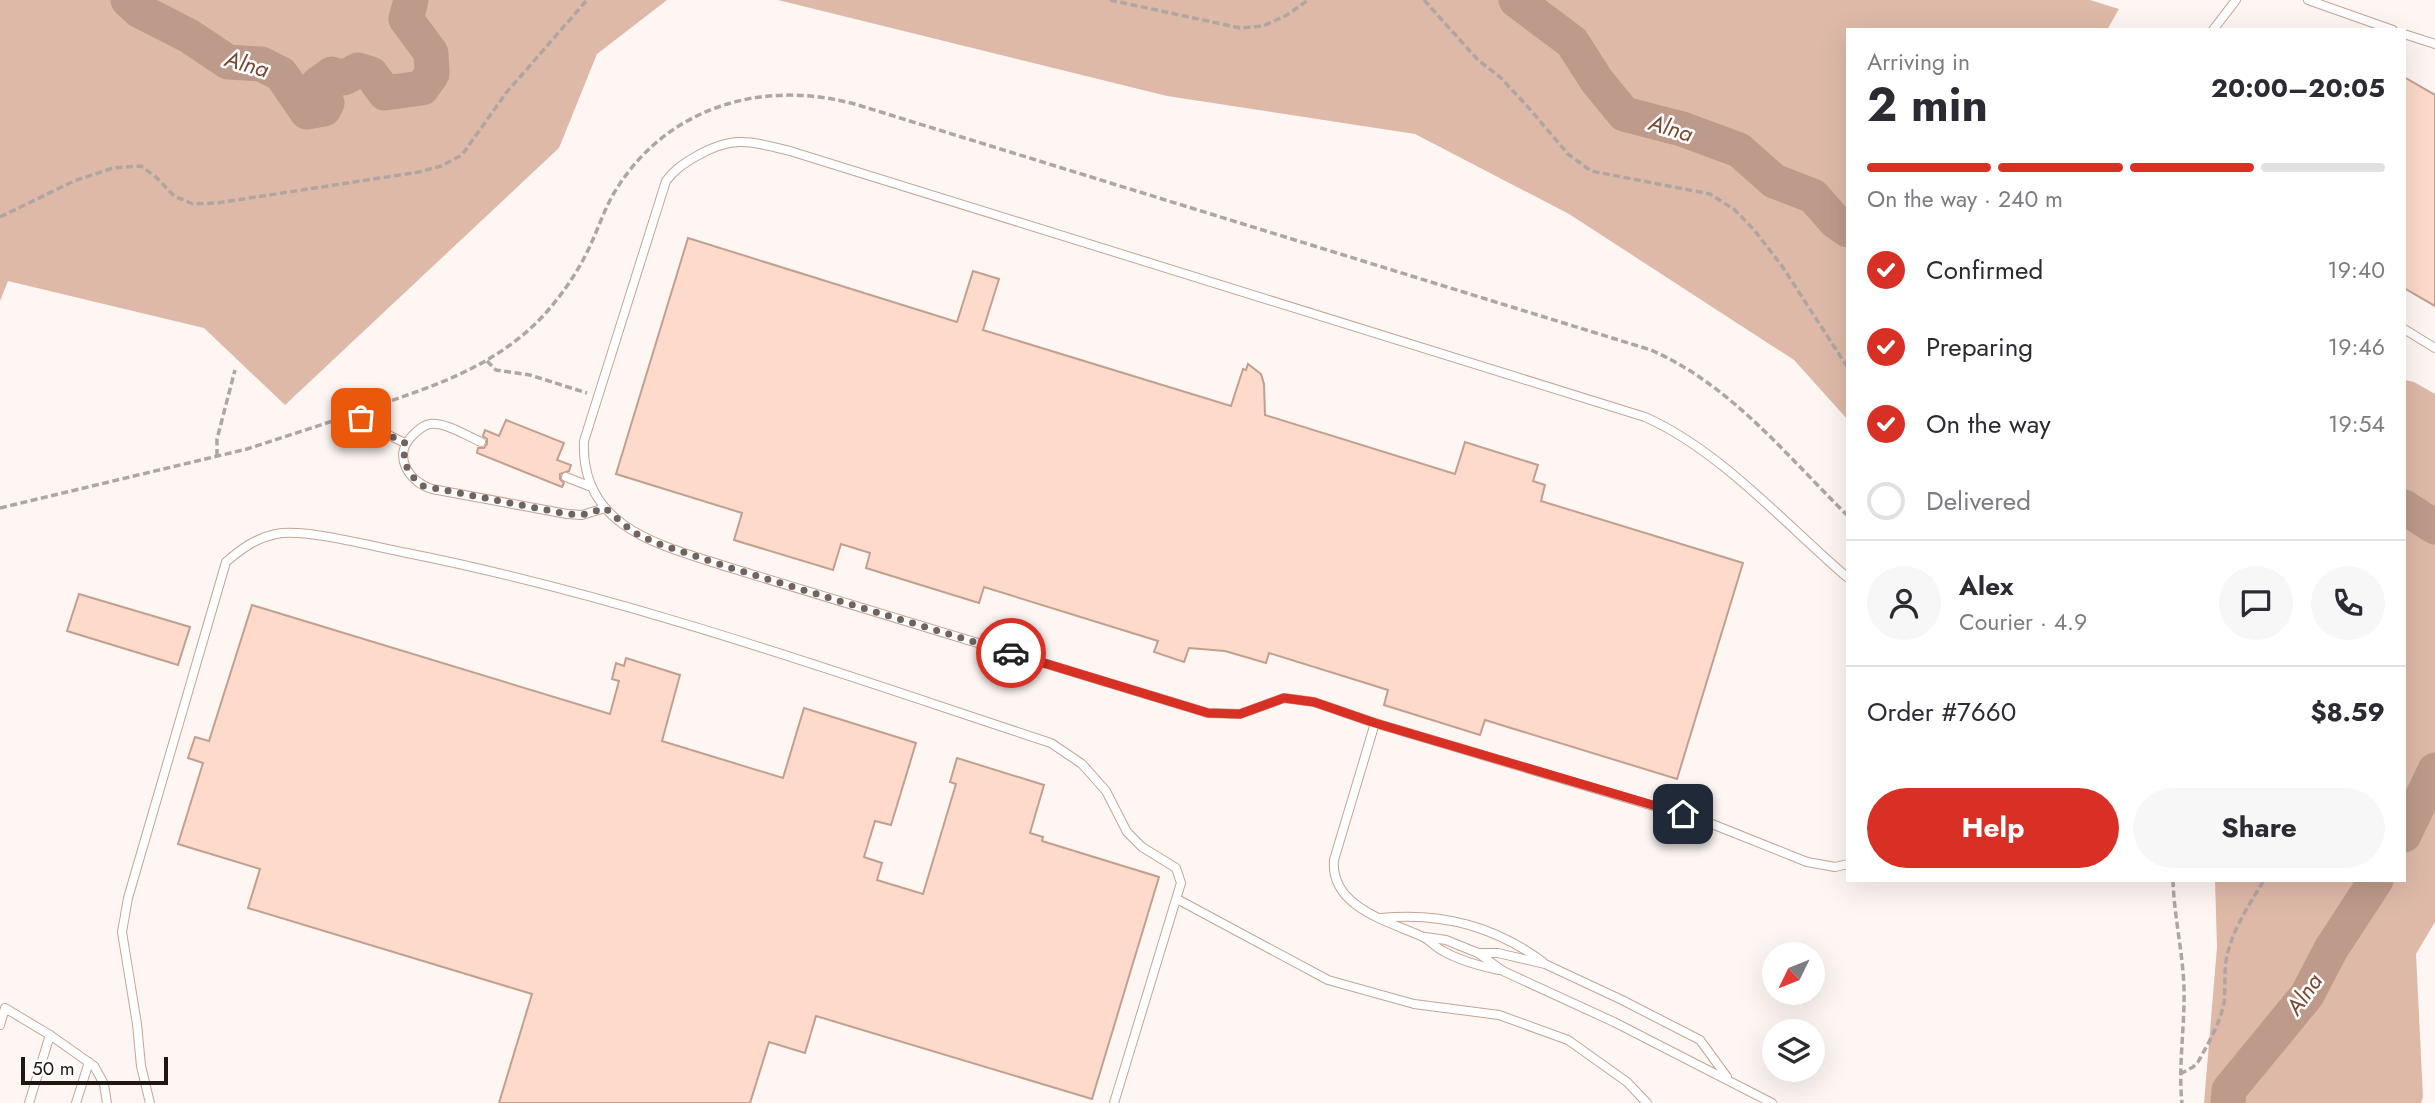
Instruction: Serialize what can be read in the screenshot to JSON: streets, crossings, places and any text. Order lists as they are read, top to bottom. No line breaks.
{"water":["Alna"],"scale_bar":"50 m","north":"bottom left","page":{"heading":["2 min","Arriving in","20:00–20:05"],"panel":["Alex","Courier · 4.9","Order #7660","$8.59"],"bar":"On the way · 240 m","list":[["Confirmed","19:40"],["Preparing","19:46"],["On the way","19:54"],"Delivered"],"buttons":["Help","Share"],"scale":"50 m"}}
